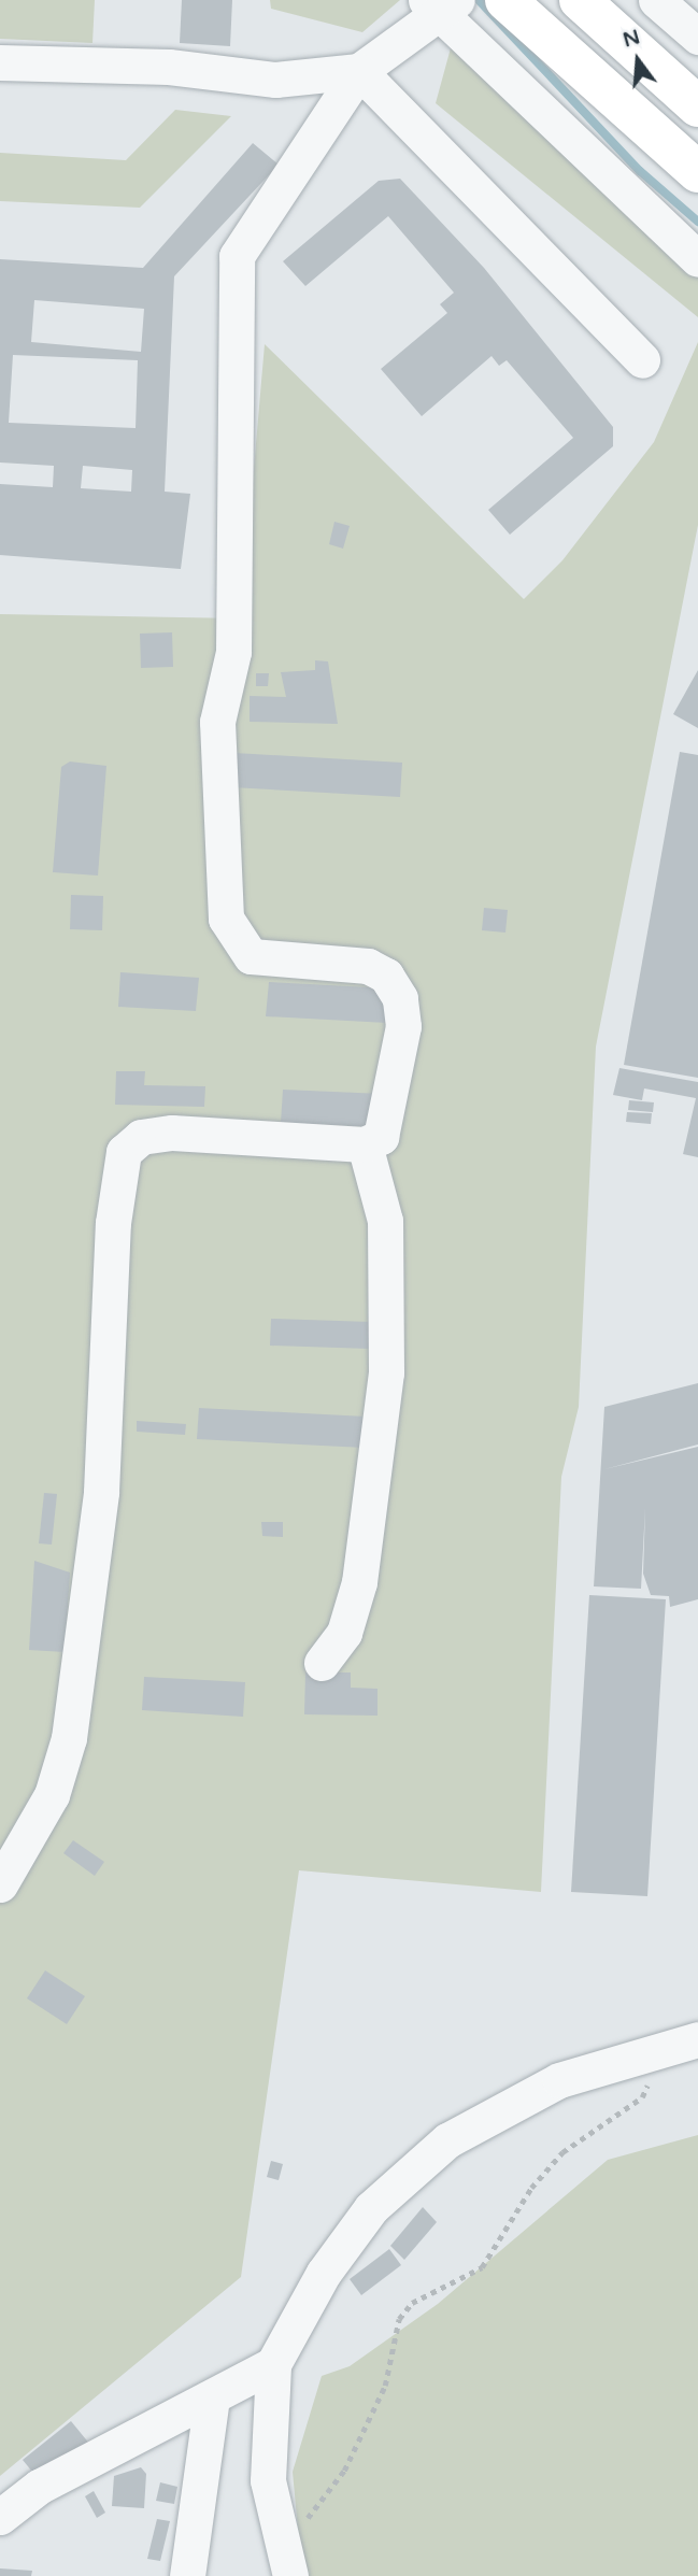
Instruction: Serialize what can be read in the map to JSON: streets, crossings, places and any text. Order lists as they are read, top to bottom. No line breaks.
{"north":"top"}
